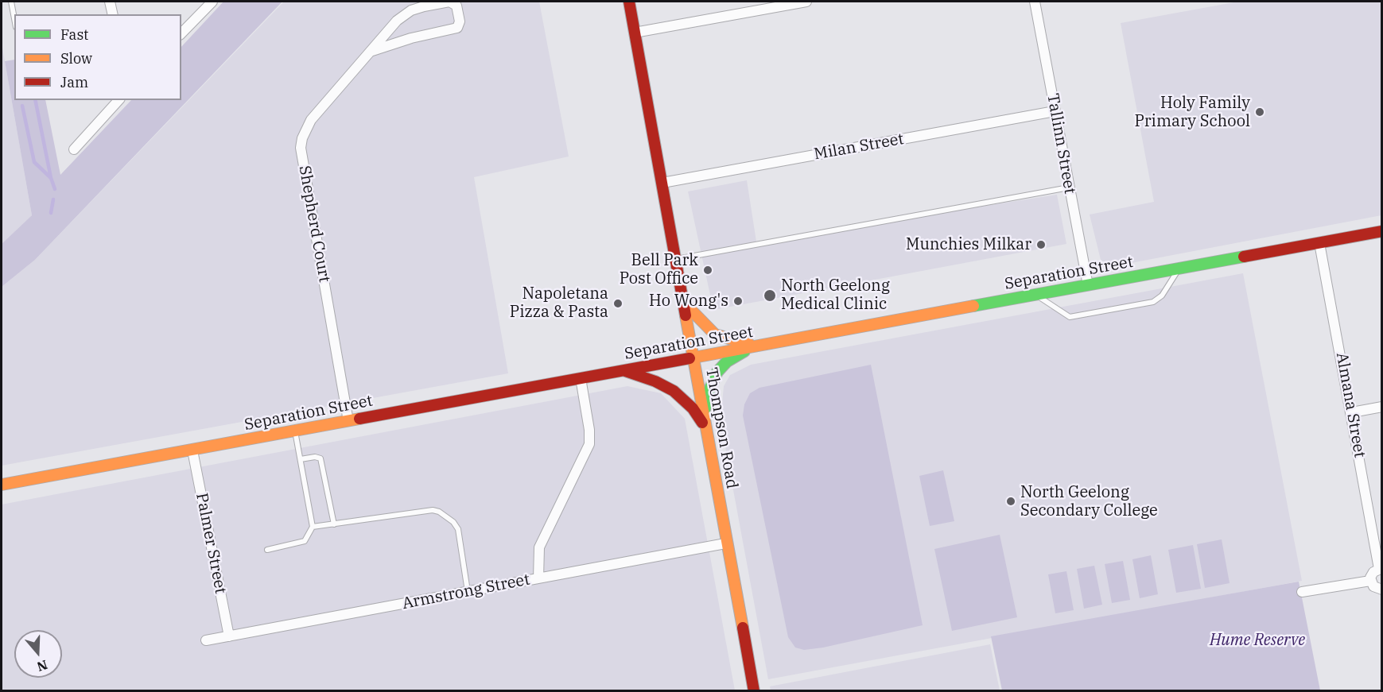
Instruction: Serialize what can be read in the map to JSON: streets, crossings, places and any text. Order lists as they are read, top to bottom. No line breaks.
{"streets":{"main road":["Separation Street","Thompson Road"],"street":["Tallinn Street","Milan Street","Shepherd Court","Almana Street","Palmer Street","Armstrong Street"]},"crossings":[["Tallinn Street","Milan Street"],["Tallinn Street","Separation Street"],["Milan Street","Thompson Road"],["Shepherd Court","Separation Street"],["Separation Street","Almana Street"],["Separation Street","Thompson Road"],["Separation Street","Palmer Street"],["Thompson Road","Armstrong Street"],["Palmer Street","Armstrong Street"]],"parks":["Hume Reserve"],"places":["Holy Family Primary School","Munchies Milkar","Bell Park Post Office","North Geelong Medical Clinic","Ho Wong's","Napoletana Pizza & Pasta","North Geelong Secondary College"],"legend":["Fast","Slow","Jam"],"north":"bottom"}
